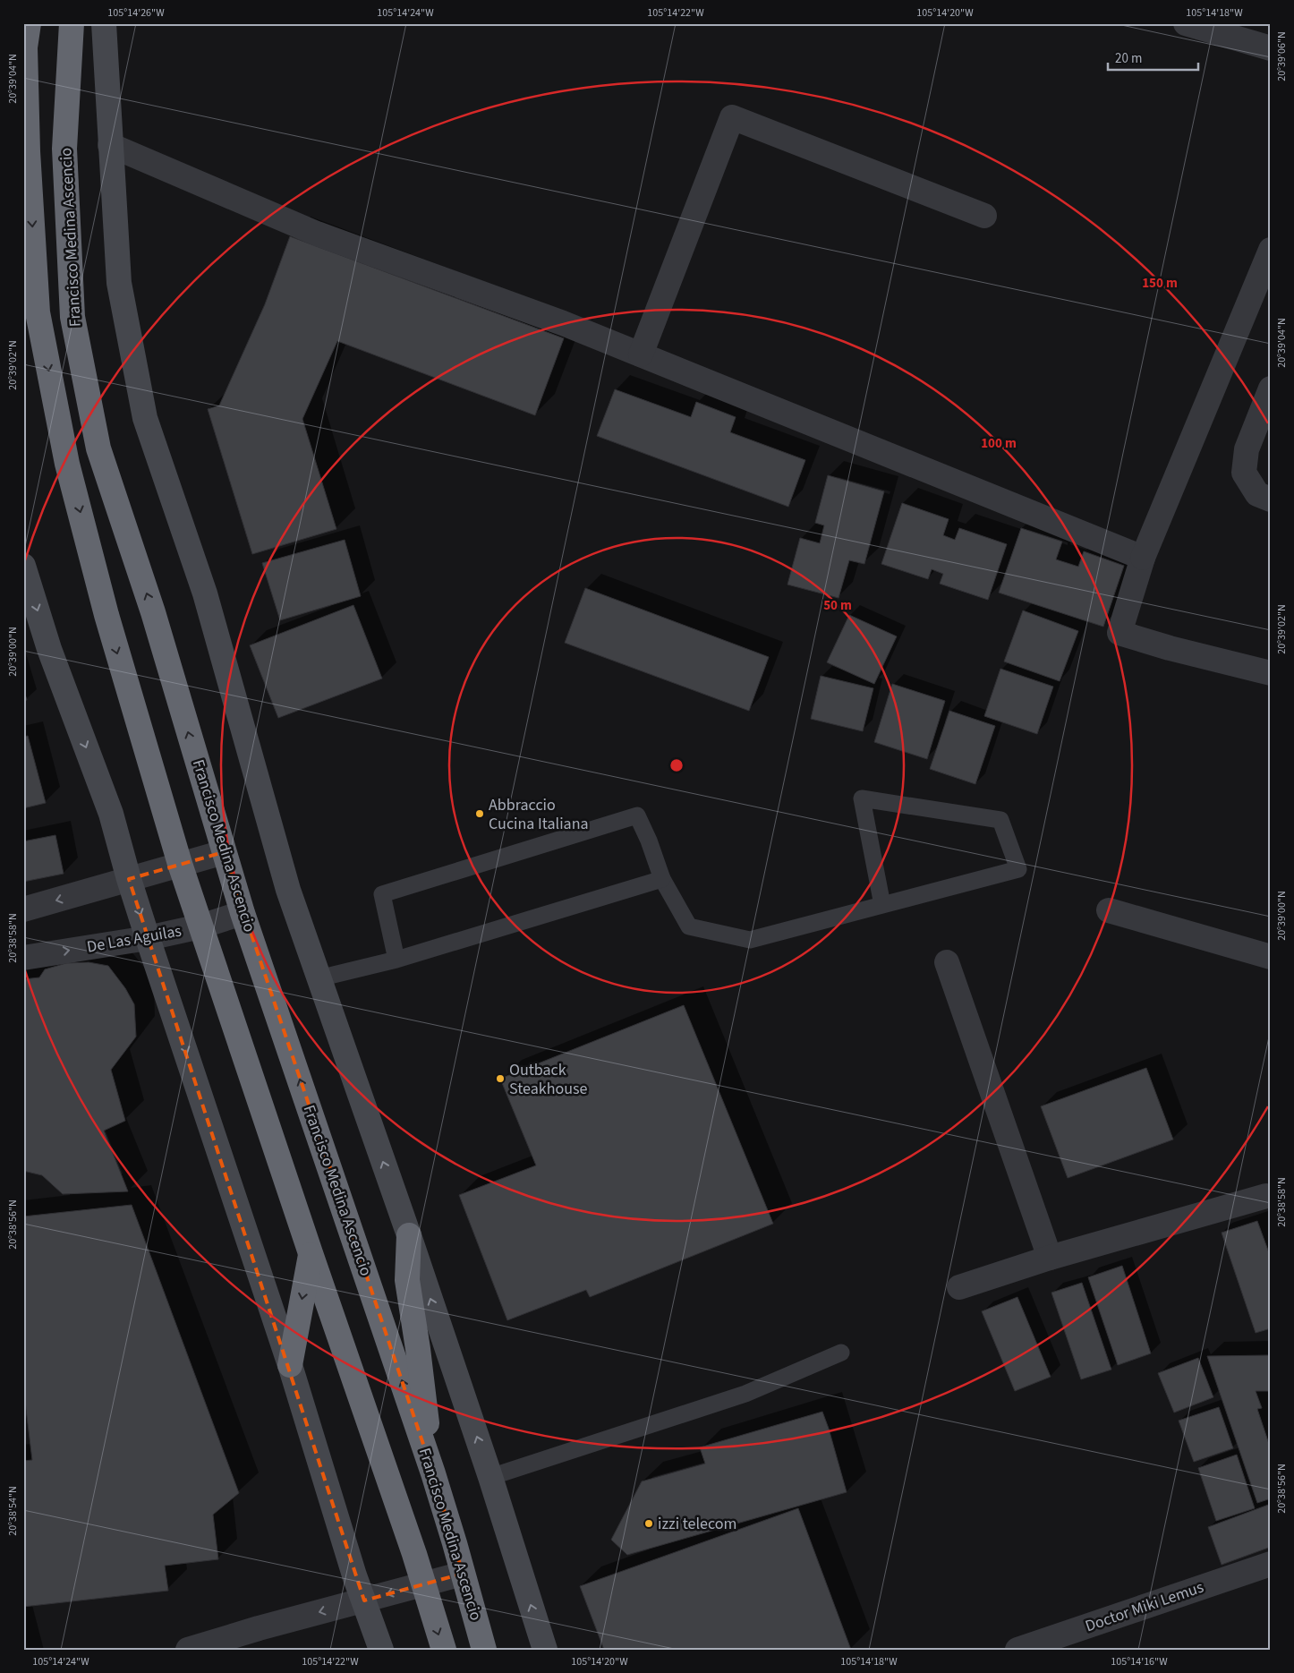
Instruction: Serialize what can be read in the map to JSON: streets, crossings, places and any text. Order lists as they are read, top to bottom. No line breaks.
{"streets":{"highway":["Francisco Medina Ascencio"],"street":["De Las Aguilas","Doctor Miki Lemus"]},"crossings":[["Francisco Medina Ascencio","De Las Aguilas"]],"places":["Abbraccio Cucina Italiana","Outback Steakhouse","izzi telecom"],"scale_bar":"20 m","coordinates":["105°14'26\"W","105°14'24\"W","105°14'22\"W","105°14'20\"W","105°14'18\"W","20°39'06\"N","20°39'04\"N","20°39'02\"N","20°39'00\"N","20°38'58\"N","20°38'56\"N","20°38'54\"N","105°14'16\"W"],"rings":["150 m","100 m","50 m"]}
